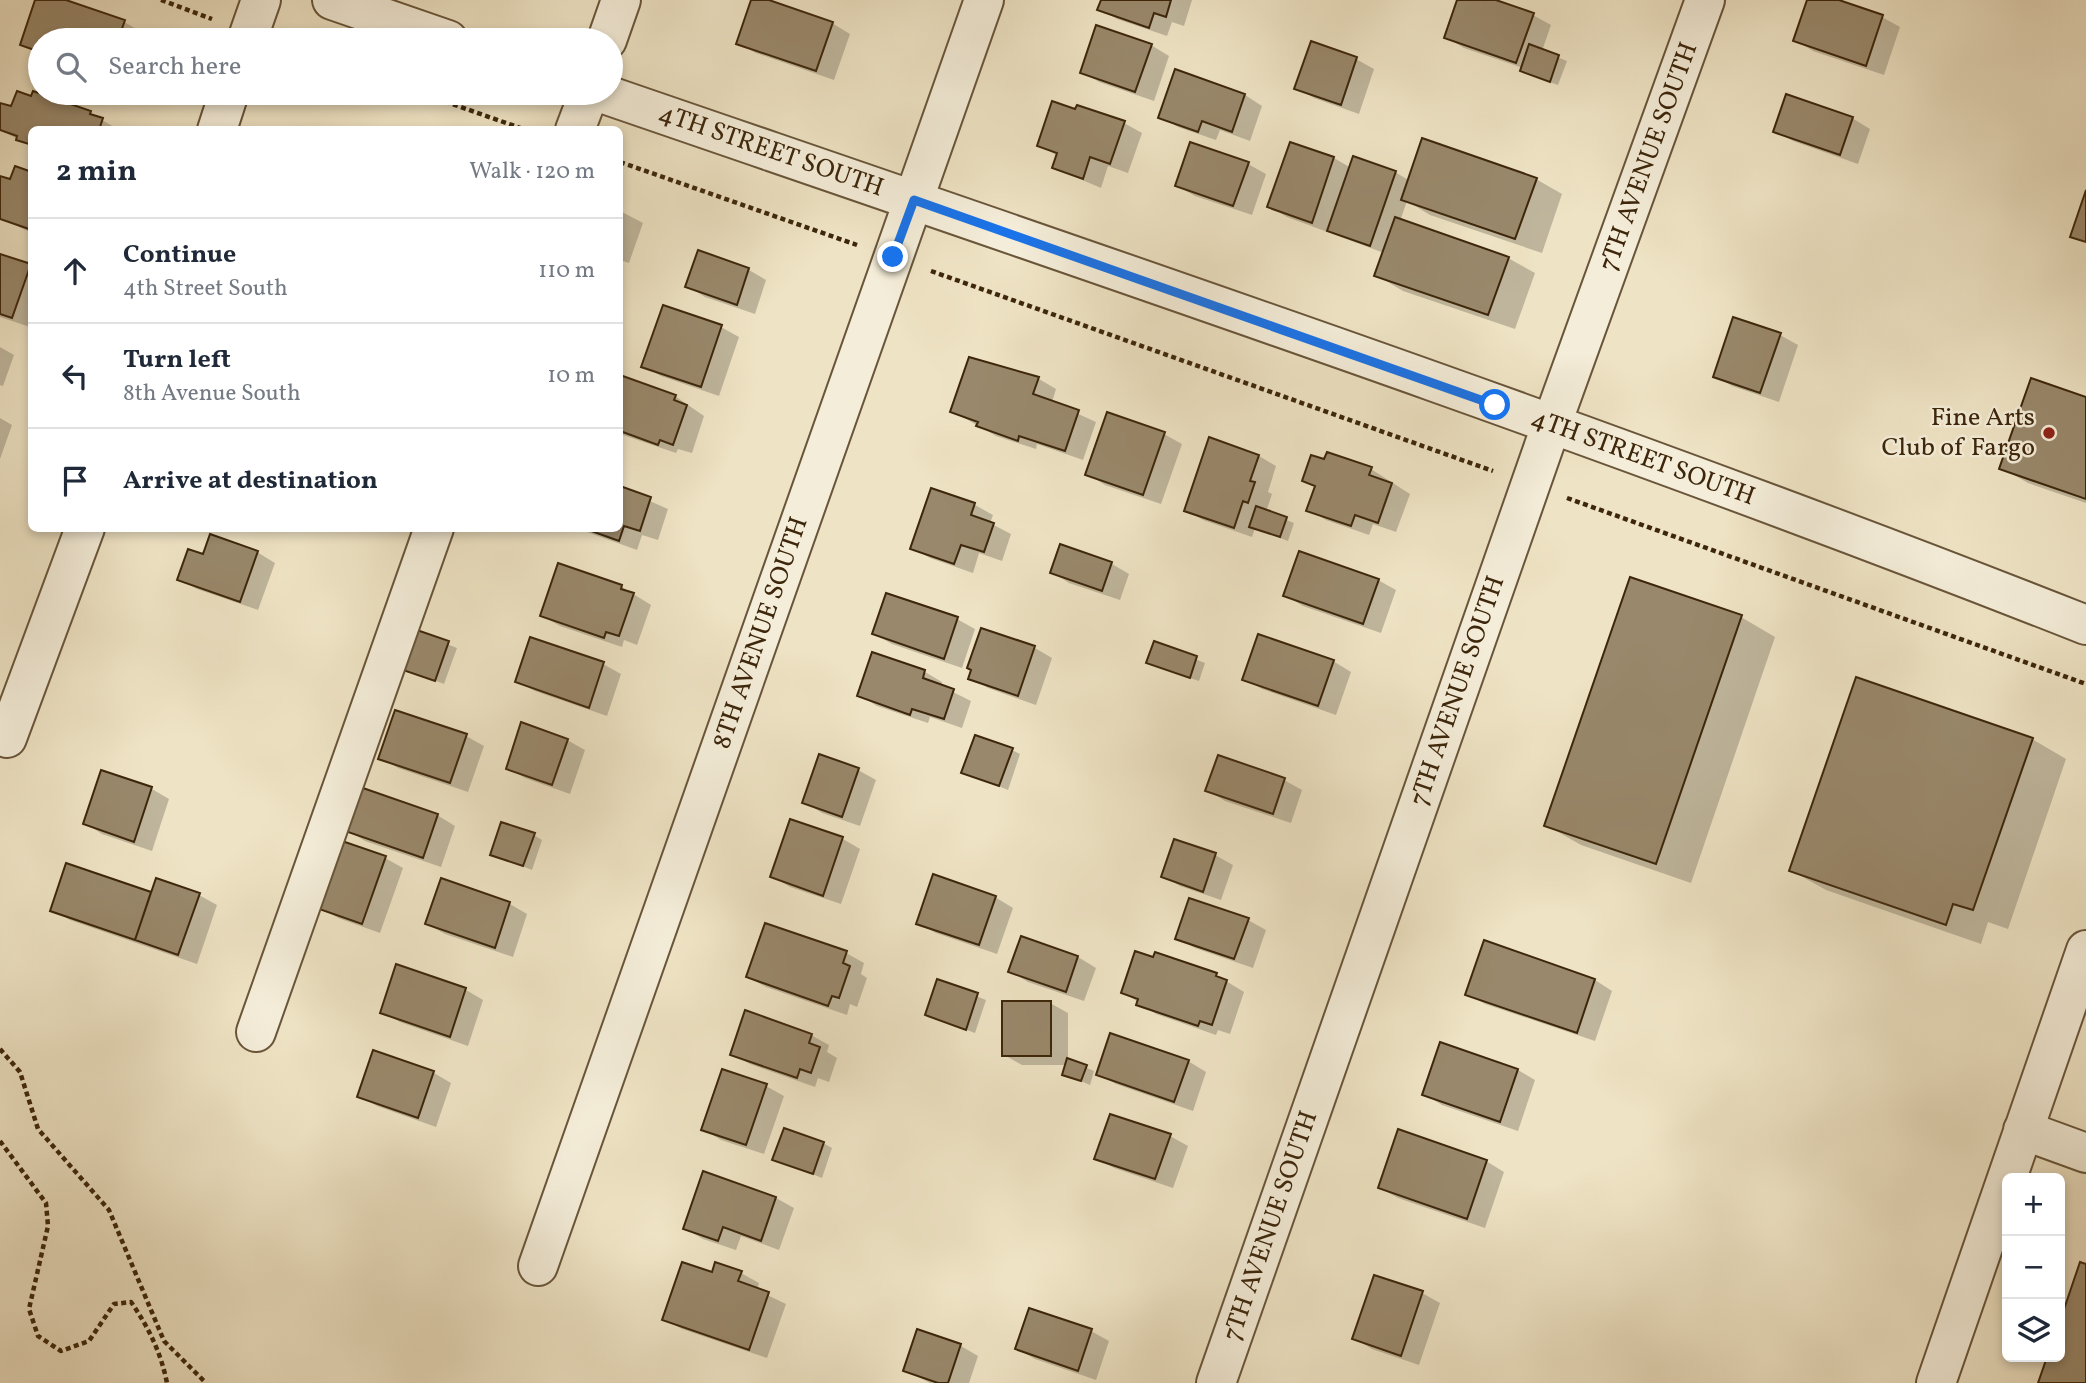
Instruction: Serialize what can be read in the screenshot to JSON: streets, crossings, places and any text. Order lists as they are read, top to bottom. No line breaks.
{"streets":{"street":["4TH STREET SOUTH","7TH AVENUE SOUTH","8TH AVENUE SOUTH"]},"crossings":[["4TH STREET SOUTH","7TH AVENUE SOUTH"],["4TH STREET SOUTH","8TH AVENUE SOUTH"]],"places":["Fine Arts Club of Fargo"],"page":{"search":"Search here","heading":["2 min","Walk · 120 m"],"list":[["Continue","4th Street South","110 m"],["Turn left","8th Avenue South","10 m"],"Arrive at destination"],"map_buttons":["+","−"]}}
